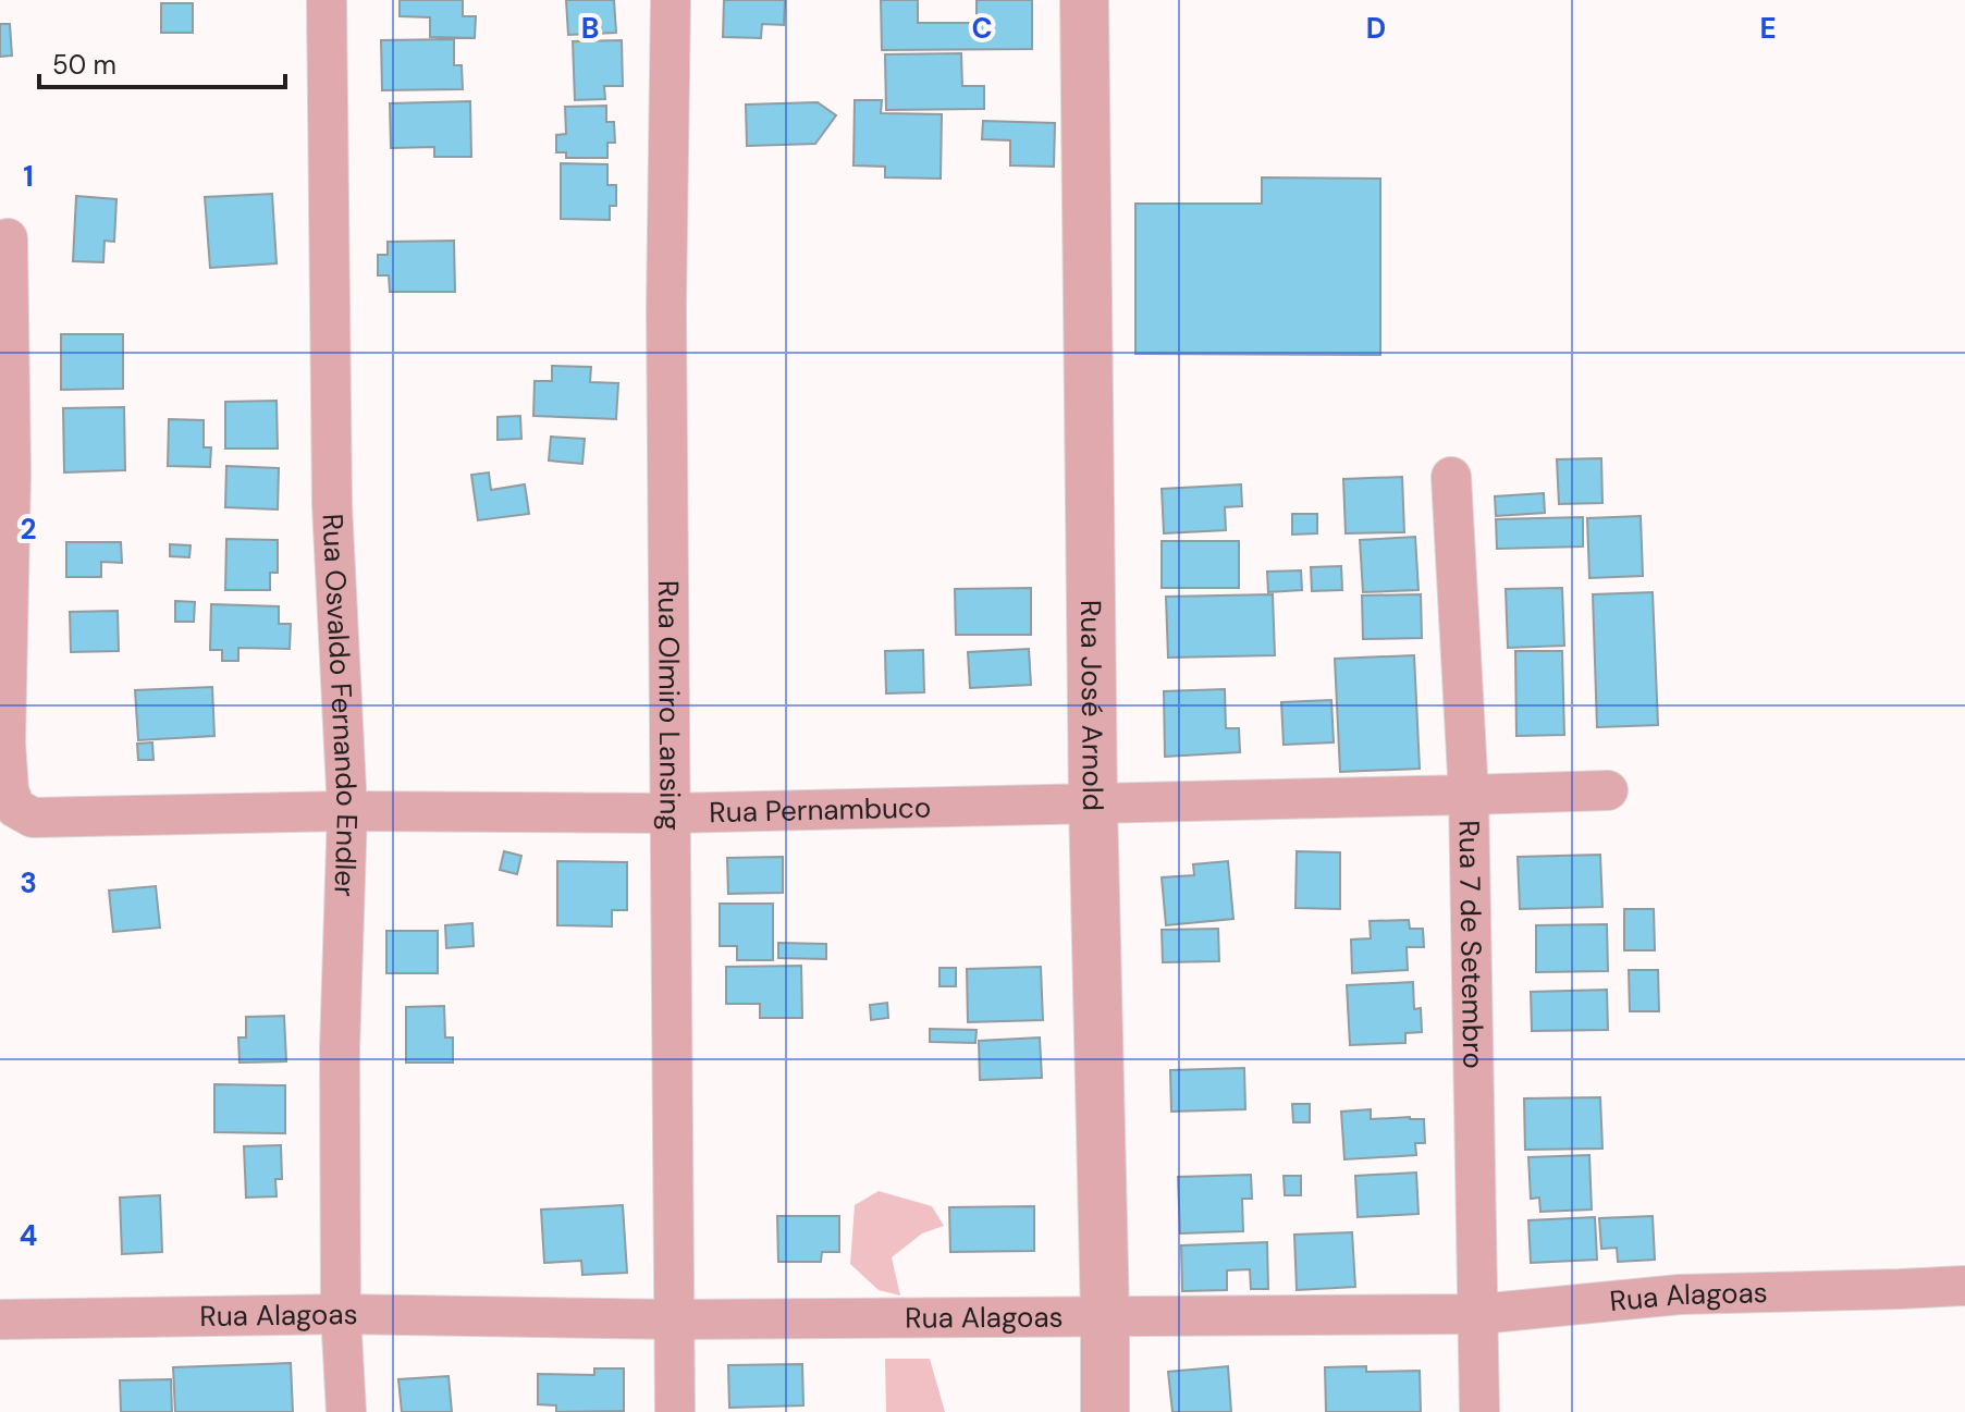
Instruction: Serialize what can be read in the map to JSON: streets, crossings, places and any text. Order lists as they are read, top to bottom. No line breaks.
{"streets":{"street":["Rua Olmiro Lansing","Rua Osvaldo Fernando Endler","Rua José Arnold","Rua Pernambuco","Rua 7 de Setembro","Rua Alagoas"]},"crossings":[["Rua Olmiro Lansing","Rua Pernambuco"],["Rua Olmiro Lansing","Rua Alagoas"],["Rua Osvaldo Fernando Endler","Rua Pernambuco"],["Rua Osvaldo Fernando Endler","Rua Alagoas"],["Rua José Arnold","Rua Pernambuco"],["Rua José Arnold","Rua Alagoas"],["Rua Pernambuco","Rua 7 de Setembro"],["Rua 7 de Setembro","Rua Alagoas"]],"scale_bar":"50 m","grid":{"columns":["B","C","D","E"],"rows":["1","2","3","4"]}}
